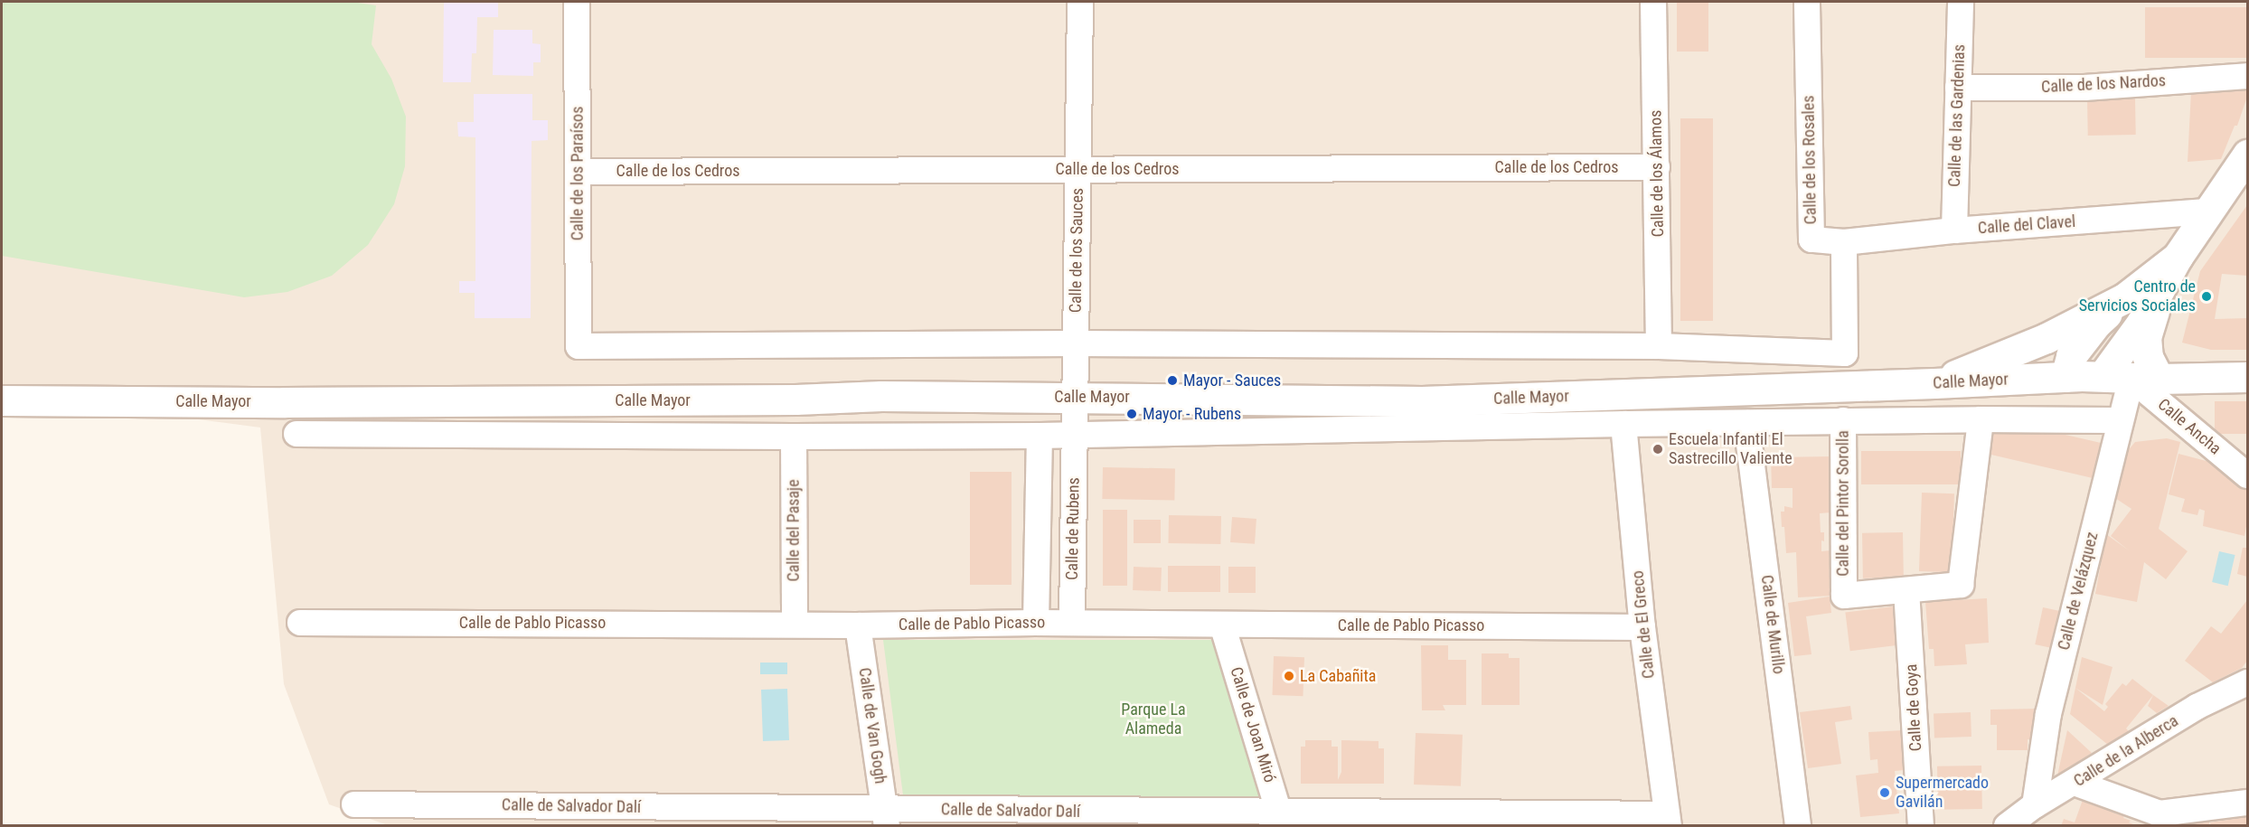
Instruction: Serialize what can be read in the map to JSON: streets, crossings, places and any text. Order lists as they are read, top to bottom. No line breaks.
{"streets":{"street":["Calle de los Nardos","Calle de las Gardenias","Calle de los Rosales","Calle de los Cedros","Calle de los Paraísos","Calle de los Álamos","Calle del Clavel","Calle de los Sauces","Calle Mayor","Calle Ancha","Calle del Pintor Sorolla","Calle de Rubens","Calle del Pasaje","Calle de Velázquez","Calle de Pablo Picasso","Calle de El Greco","Calle de Murillo","Calle de Goya","Calle de Joan Miró","Calle de Van Gogh","Calle de la Alberca","Calle de Salvador Dalí"]},"crossings":[["Calle de los Nardos","Calle de las Gardenias"],["Calle de las Gardenias","Calle del Clavel"],["Calle de los Rosales","Calle del Clavel"],["Calle de los Cedros","Calle de los Paraísos"],["Calle de los Cedros","Calle de los Álamos"],["Calle de los Cedros","Calle de los Sauces"],["Calle de los Paraísos","Calle de los Sauces"],["Calle de los Sauces","Calle Mayor"],["Calle de los Sauces","Calle de Rubens"],["Calle Mayor","Calle Ancha"],["Calle Mayor","Calle del Pintor Sorolla"],["Calle Mayor","Calle de Rubens"],["Calle Mayor","Calle del Pasaje"],["Calle Mayor","Calle de Velázquez"],["Calle Mayor","Calle de El Greco"],["Calle Mayor","Calle de Murillo"],["Calle Ancha","Calle de Velázquez"],["Calle del Pintor Sorolla","Calle de Goya"],["Calle de Rubens","Calle de Pablo Picasso"],["Calle del Pasaje","Calle de Pablo Picasso"],["Calle de Velázquez","Calle de la Alberca"],["Calle de Pablo Picasso","Calle de El Greco"],["Calle de Pablo Picasso","Calle de Joan Miró"],["Calle de Pablo Picasso","Calle de Van Gogh"],["Calle de El Greco","Calle de Salvador Dalí"],["Calle de Joan Miró","Calle de Salvador Dalí"],["Calle de Van Gogh","Calle de Salvador Dalí"]],"parks":["Parque La Alameda"],"places":["Centro de Servicios Sociales","Mayor - Sauces","Mayor - Rubens","Escuela Infantil El Sastrecillo Valiente","La Cabañita","Supermercado Gavilán"]}
